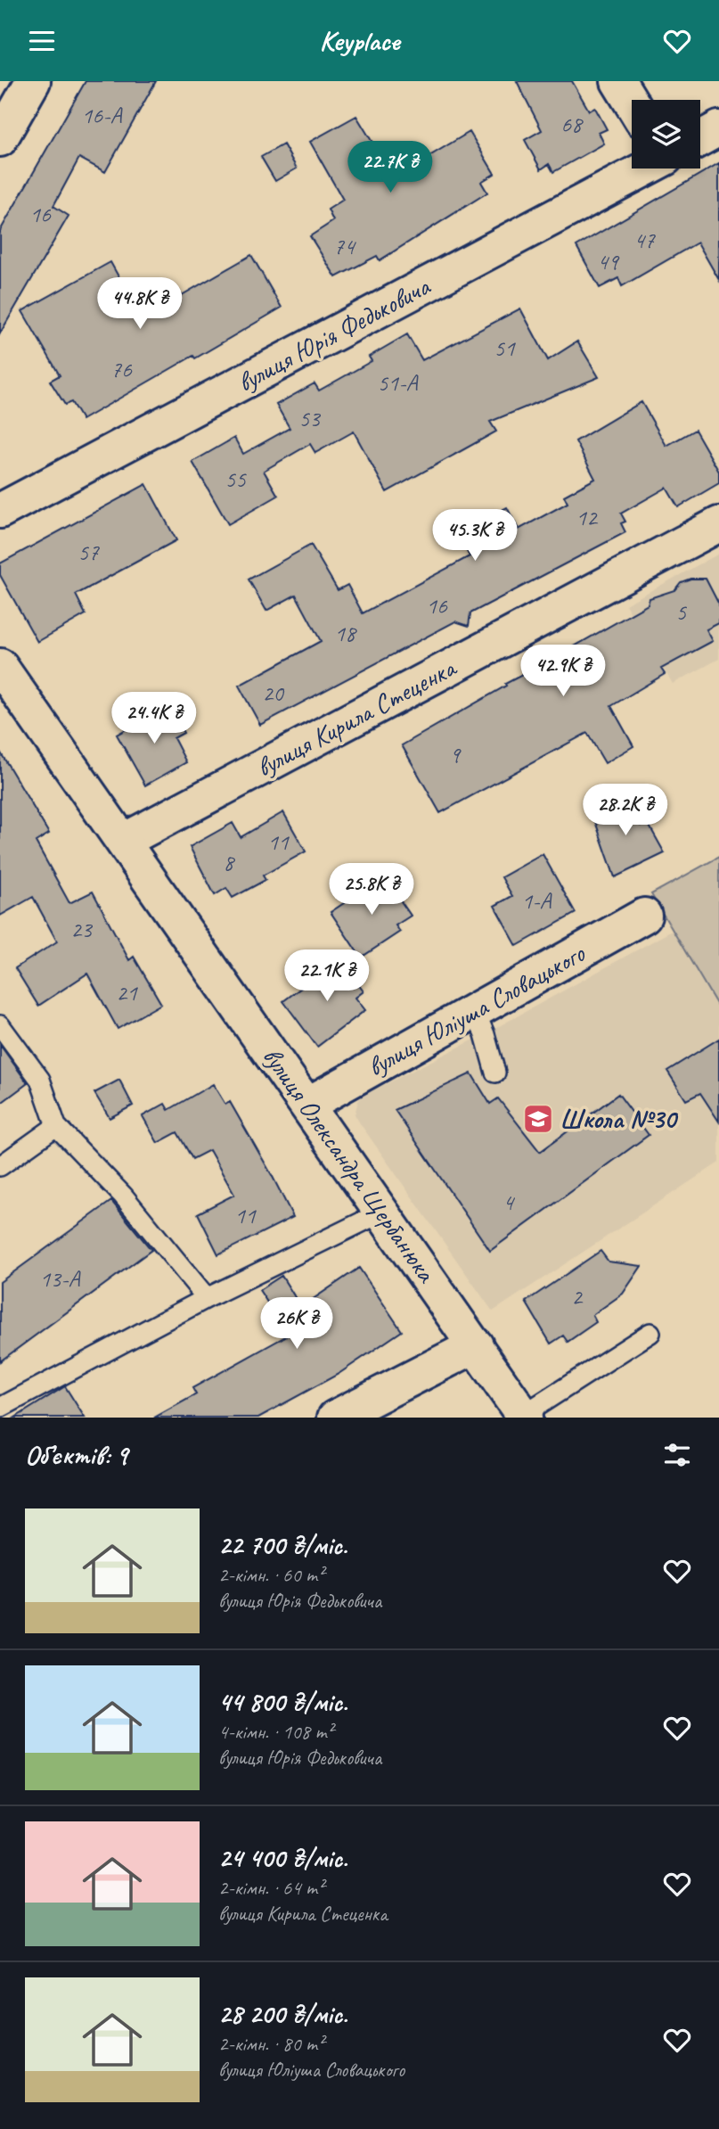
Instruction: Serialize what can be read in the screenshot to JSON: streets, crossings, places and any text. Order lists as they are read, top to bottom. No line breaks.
{"streets":{"street":["вулиця Юрія Федьковича","вулиця Кирила Стеценка","вулиця Юліуша Словацького","вулиця Олександра Щербанюка"]},"crossings":[["вулиця Кирила Стеценка","вулиця Олександра Щербанюка"],["вулиця Юліуша Словацького","вулиця Олександра Щербанюка"]],"places":{"school or university":["Школа №30"]},"house_numbers":["16-А","68","16","47","74","49","51","76","51-А","53","55","12","57","16","5","18","20","9","11","8","1-А","23","21","4","11","13-А","2"],"page":{"header":"Keyplace","price":["22.7K ₴","44.8K ₴","45.3K ₴","42.9K ₴","24.4K ₴","28.2K ₴","25.8K ₴","22.1K ₴","26K ₴"],"heading":"Об’єктів: 9","list":[{"name":"22 700 ₴/міс.","note":"2-кімн. · 60 m² · вулиця Юрія Федьковича"},{"name":"44 800 ₴/міс.","note":"4-кімн. · 108 m² · вулиця Юрія Федьковича"},{"name":"24 400 ₴/міс.","note":"2-кімн. · 64 m² · вулиця Кирила Стеценка"},{"name":"28 200 ₴/міс.","note":"2-кімн. · 80 m² · вулиця Юліуша Словацького"}]}}
